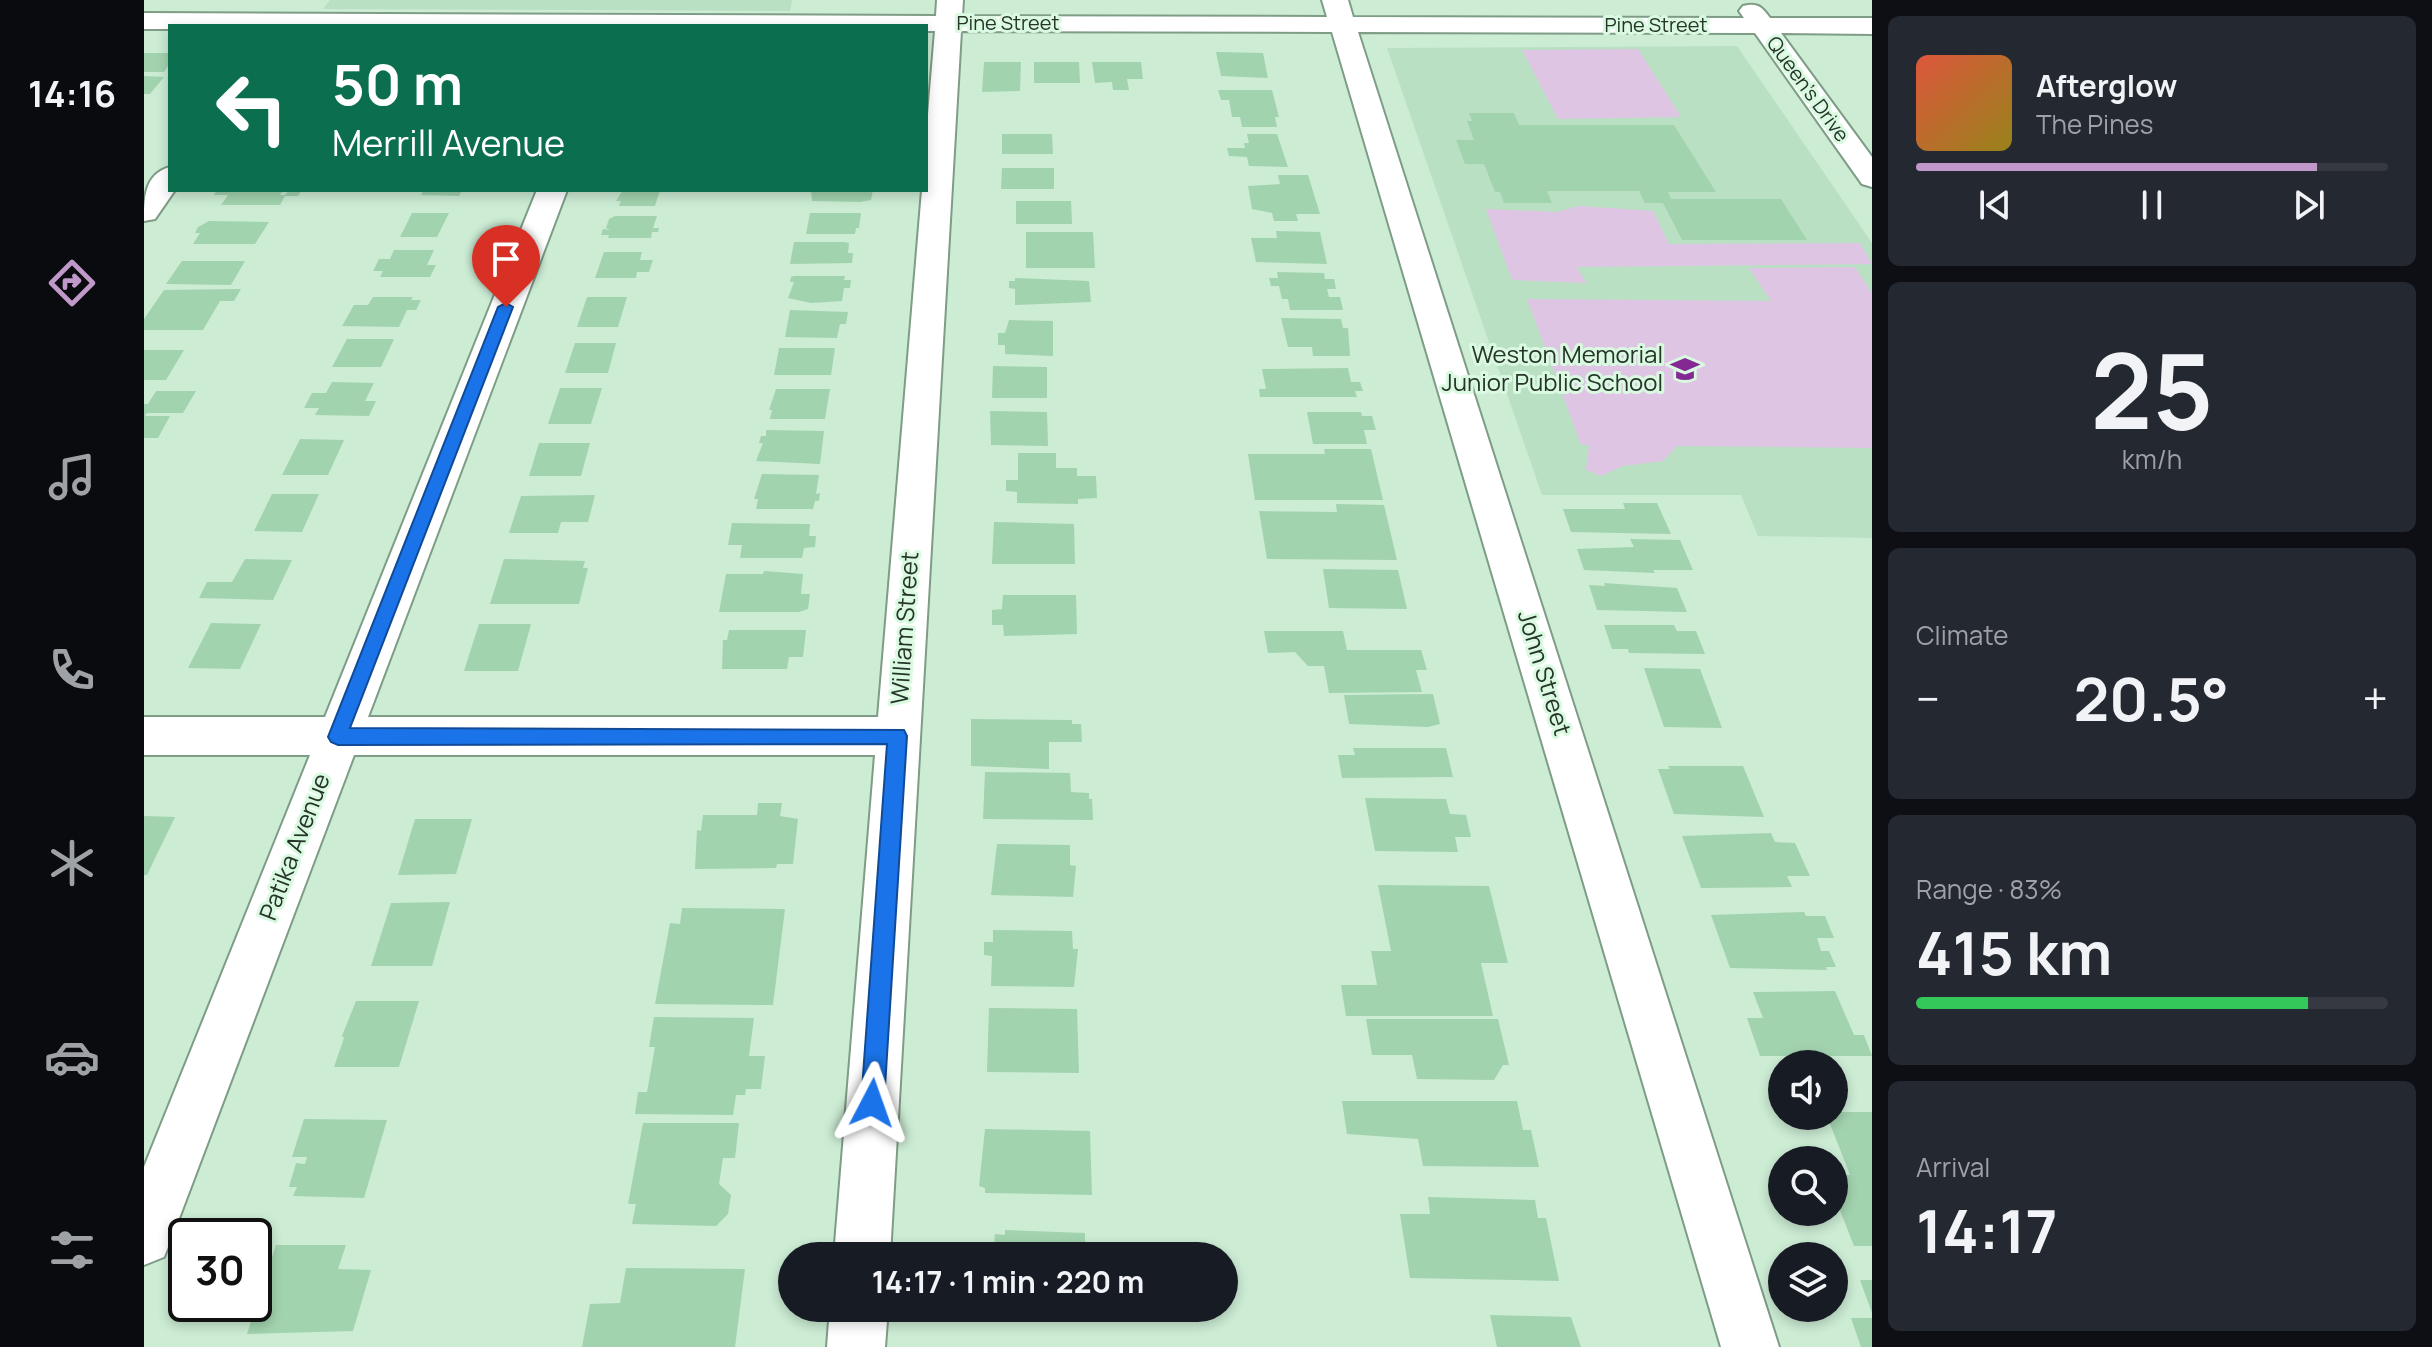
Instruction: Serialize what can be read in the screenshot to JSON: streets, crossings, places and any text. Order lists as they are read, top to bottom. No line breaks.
{"streets":{"street":["Pine Street","Queen's Drive","William Street","John Street","Patika Avenue"]},"crossings":[["Pine Street","Queen's Drive"],["Pine Street","William Street"],["Pine Street","John Street"]],"places":{"school or university":["Weston Memorial Junior Public School"]},"page":{"tabs":"14:16","turn":["50 m","Merrill Avenue"],"song":["Afterglow","The Pines"],"tile":[["25","km/h"],"Climate",["Range · 83%","415 km"],["Arrival","14:17"]],"heat":["−","20.5°","+"],"limit":"30","trip":"14:17 · 1 min · 220 m"}}
